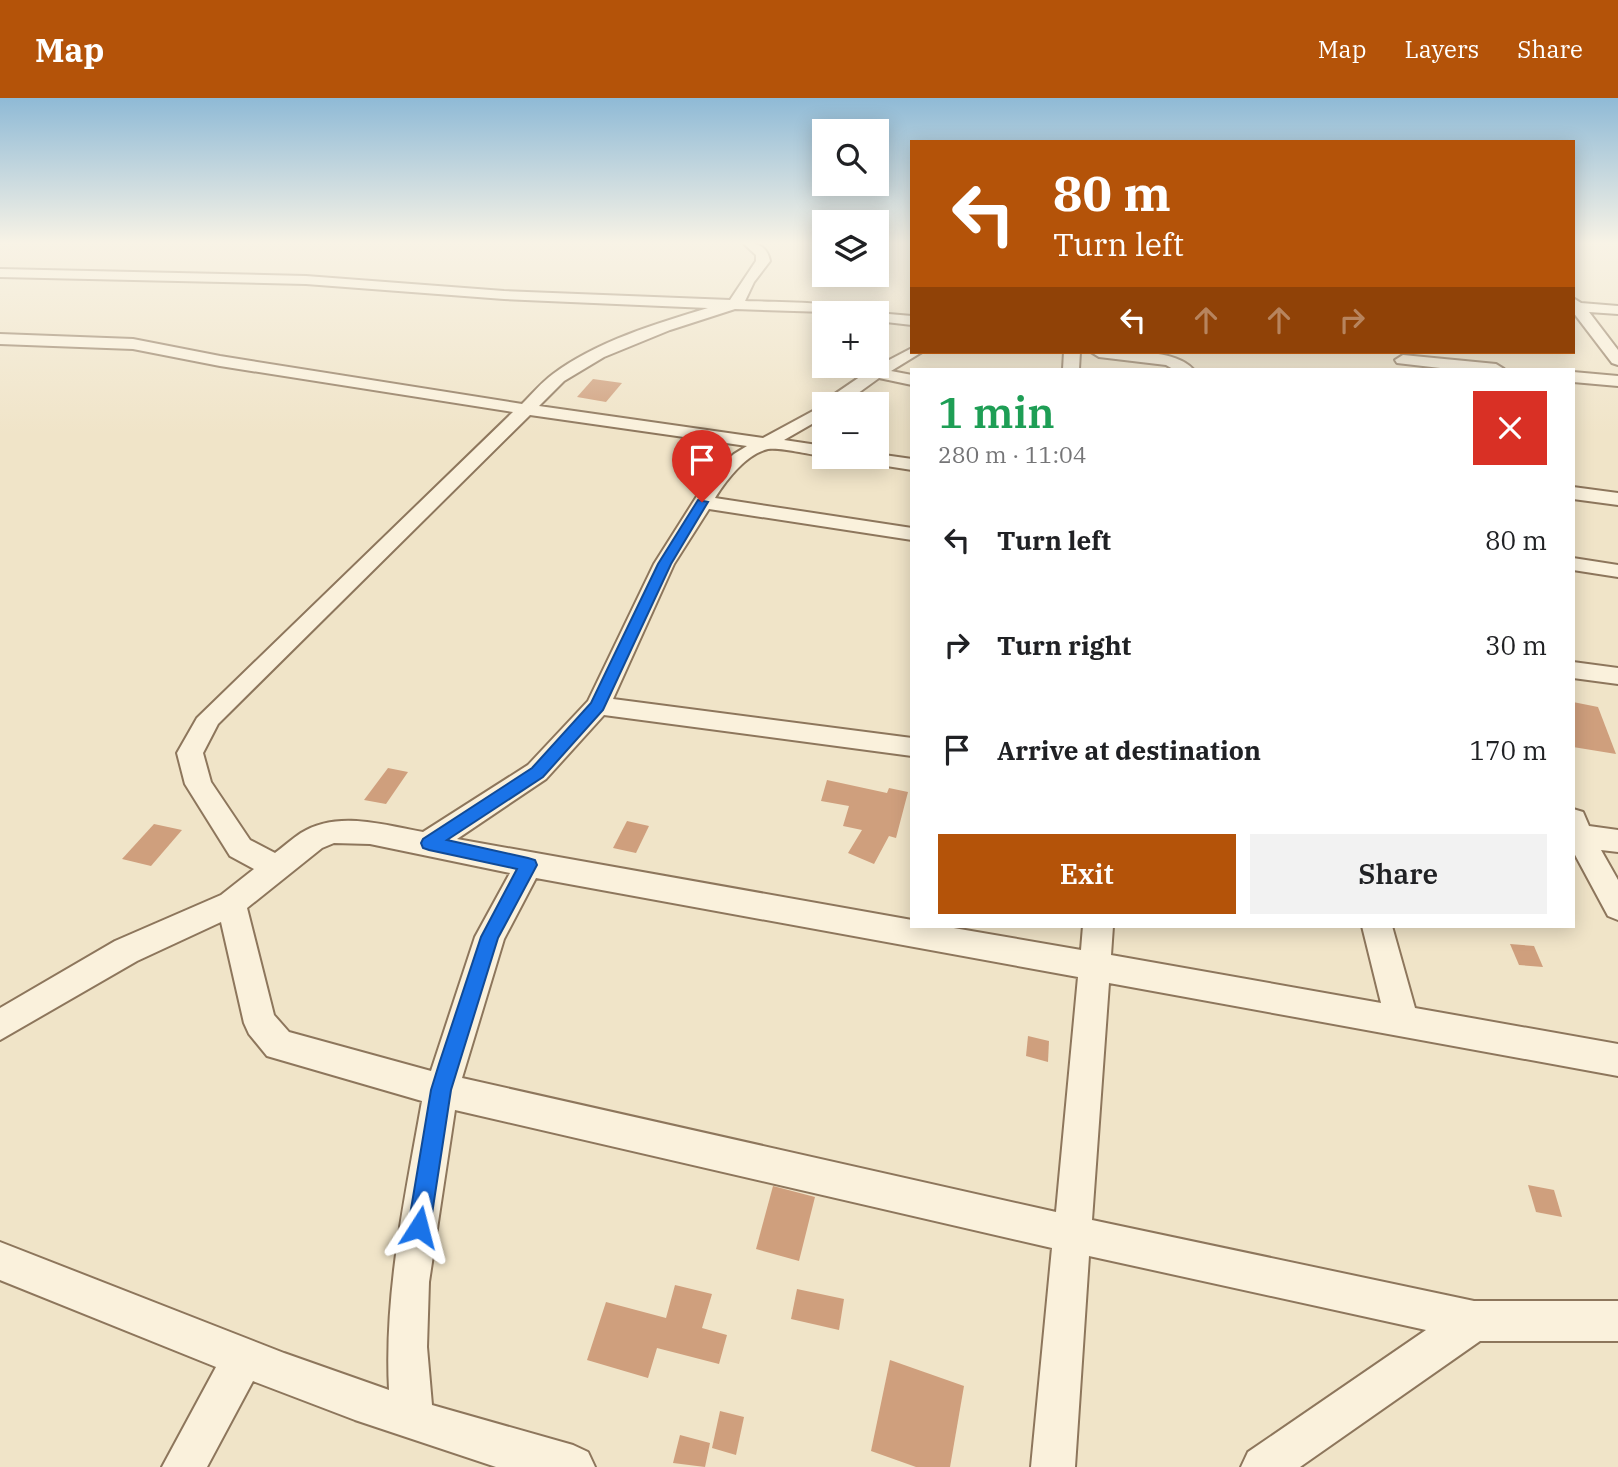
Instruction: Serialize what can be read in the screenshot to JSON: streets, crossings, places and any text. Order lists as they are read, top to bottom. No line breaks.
{"page":{"header":"Map","nav":["Map","Layers","Share"],"map_buttons":["+","−"],"turn":["80 m","Turn left"],"heading":["1 min","280 m · 11:04"],"list":[{"name":"Turn left","value":"80 m"},{"name":"Turn right","value":"30 m"},{"name":"Arrive at destination","value":"170 m"}],"buttons":["Exit","Share"]}}
